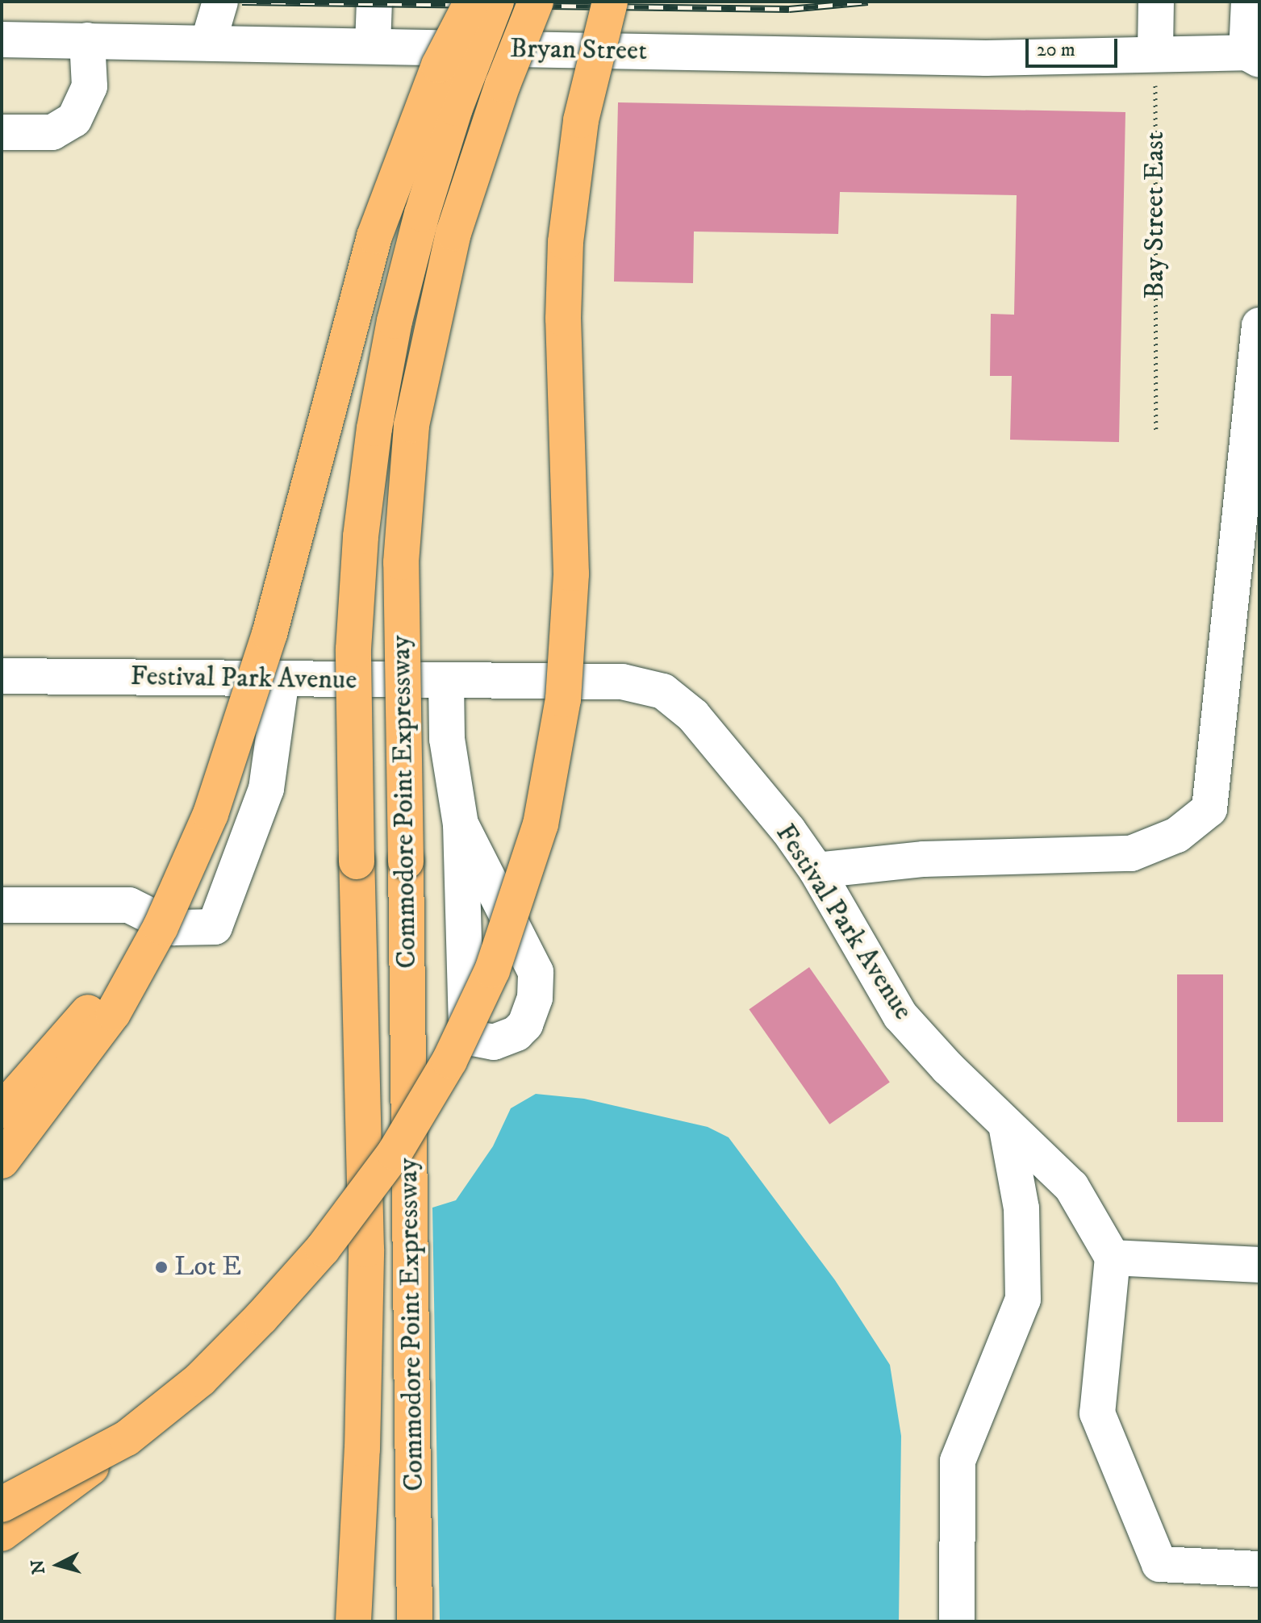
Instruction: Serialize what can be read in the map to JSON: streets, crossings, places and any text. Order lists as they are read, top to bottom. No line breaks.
{"streets":{"highway":["Commodore Point Expressway"],"street":["Bryan Street","Festival Park Avenue"],"path":["Bay Street East"]},"crossings":[["Bryan Street","Bay Street East"]],"places":["Lot E"],"scale_bar":"20 m","north":"left"}
